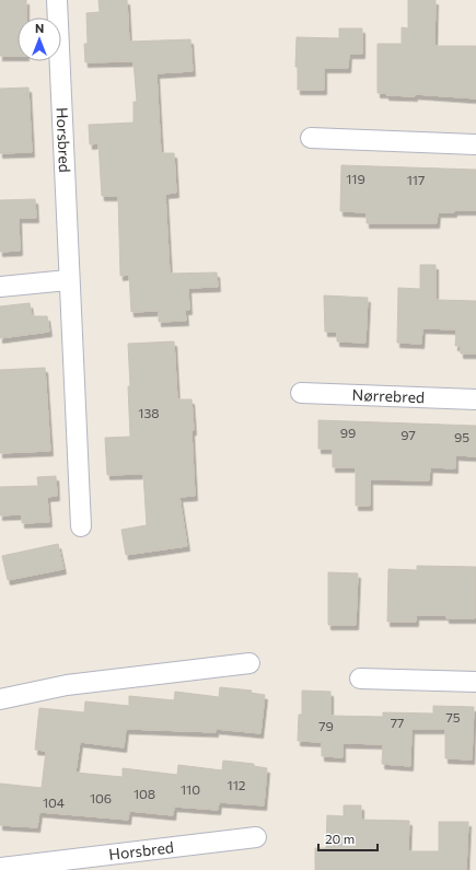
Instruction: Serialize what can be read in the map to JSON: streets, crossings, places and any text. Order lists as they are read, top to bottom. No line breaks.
{"streets":{"street":["Horsbred","Nørrebred"]},"house_numbers":["119","117","138","99","97","95","75","77","79","112","110","108","106","104"],"scale_bar":"20 m","north":"top"}
